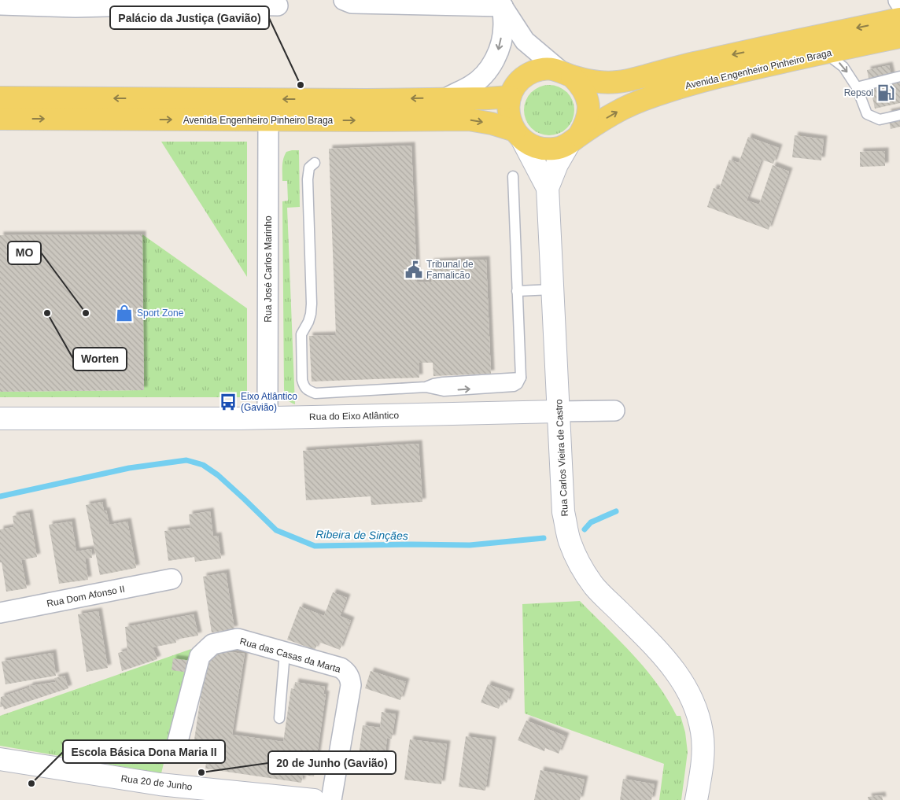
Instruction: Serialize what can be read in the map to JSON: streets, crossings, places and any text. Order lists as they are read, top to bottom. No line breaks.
{"streets":{"main road":["Avenida Engenheiro Pinheiro Braga"],"street":["Rua José Carlos Marinho","Rua do Eixo Atlântico","Rua Carlos Vieira de Castro","Rua Dom Afonso II","Rua das Casas da Marta","Rua 20 de Junho"]},"crossings":[["Avenida Engenheiro Pinheiro Braga","Rua José Carlos Marinho"],["Avenida Engenheiro Pinheiro Braga","Rua Carlos Vieira de Castro"],["Rua José Carlos Marinho","Rua do Eixo Atlântico"],["Rua do Eixo Atlântico","Rua Carlos Vieira de Castro"]],"water":["Ribeira de Sinçães"],"places":{"other":["Palácio da Justiça (Gavião)","Worten","MO","20 de Junho (Gavião)","Escola Básica Dona Maria II"],"fuel station":["Repsol"],"public building":["Tribunal de Famalicão"],"shop":["Sport Zone"],"bus stop":["Eixo Atlântico (Gavião)"]}}
